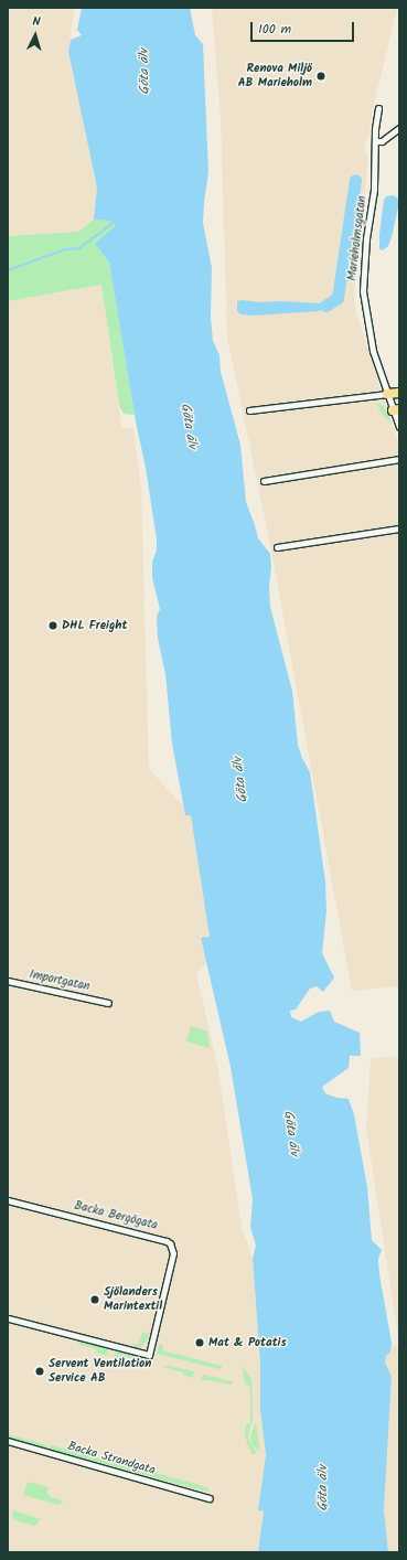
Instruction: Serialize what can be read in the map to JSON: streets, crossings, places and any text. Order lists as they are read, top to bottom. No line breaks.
{"streets":{"street":["Marieholmsgatan","Importgatan","Backa Bergögata","Backa Strandgata"]},"water":["Göta älv"],"places":["Renova Miljö AB Marieholm","DHL Freight","Sjölanders Marintextil","Mat & Potatis","Servent Ventilation Service AB"],"scale_bar":"100 m","north":"top"}
